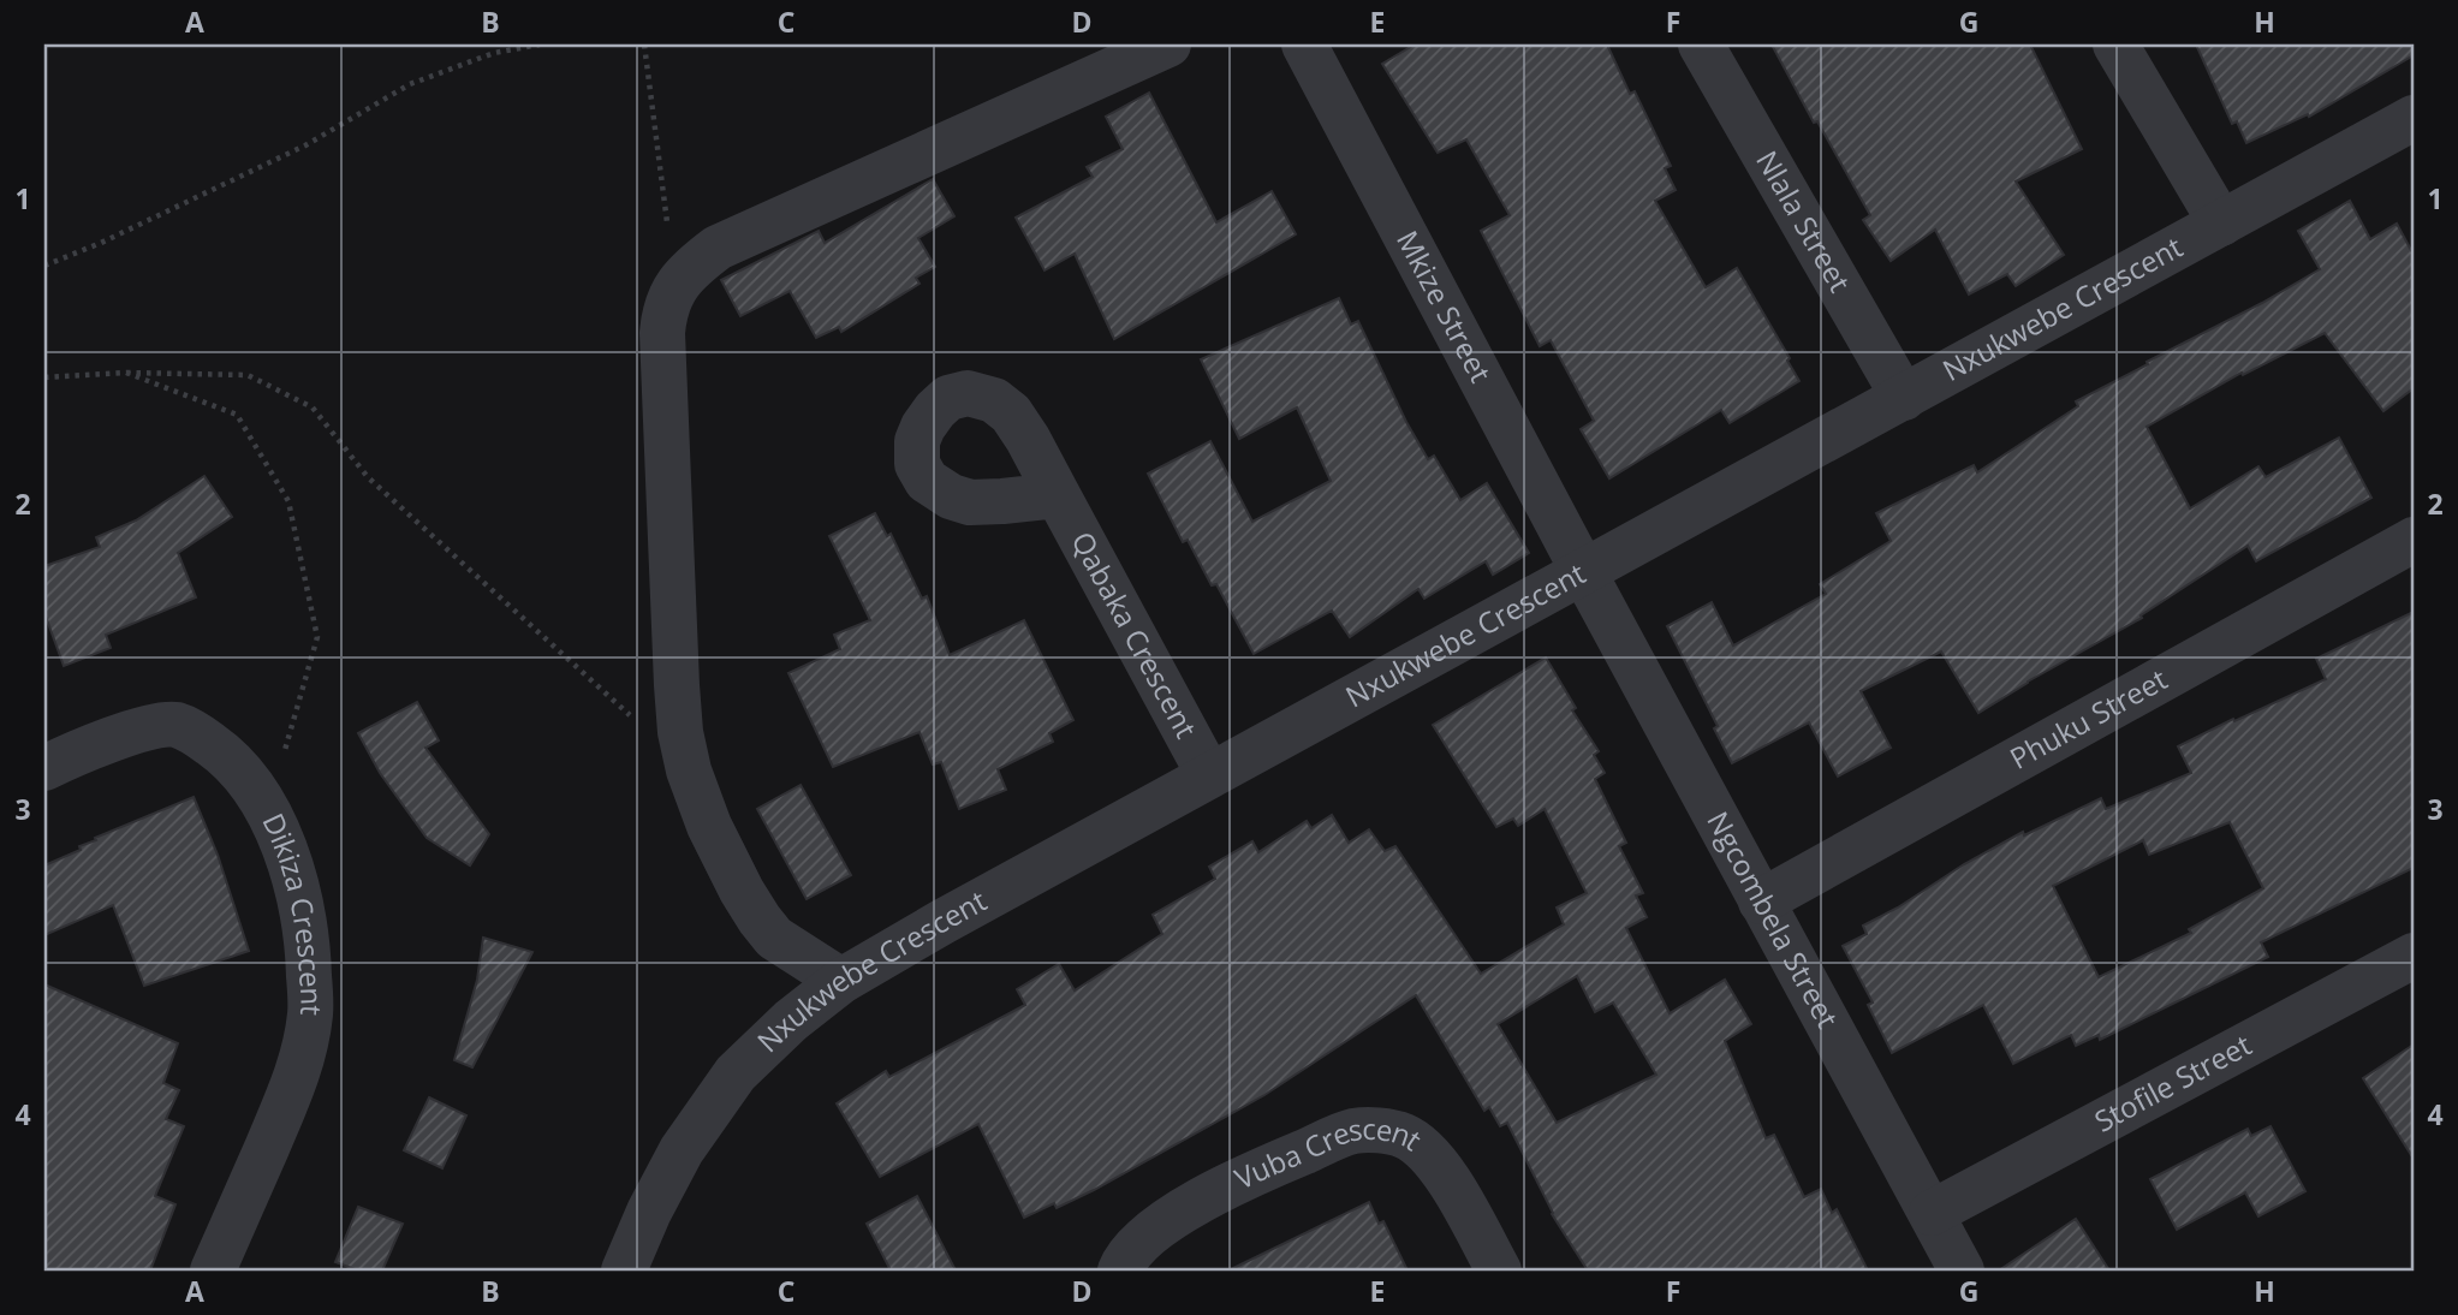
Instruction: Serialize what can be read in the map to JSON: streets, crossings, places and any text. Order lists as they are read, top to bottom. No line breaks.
{"streets":{"street":["Nlala Street","Mkize Street","Nxukwebe Crescent","Qabaka Crescent","Phuku Street","Dikiza Crescent","Ngcombela Street","Stofile Street","Vuba Crescent"]},"crossings":[["Nlala Street","Nxukwebe Crescent"],["Mkize Street","Nxukwebe Crescent"],["Mkize Street","Ngcombela Street"],["Nxukwebe Crescent","Qabaka Crescent"],["Nxukwebe Crescent","Ngcombela Street"],["Phuku Street","Ngcombela Street"],["Ngcombela Street","Stofile Street"]],"grid":{"columns":["A","B","C","D","E","F","G","H"],"rows":["1","2","3","4"]}}
